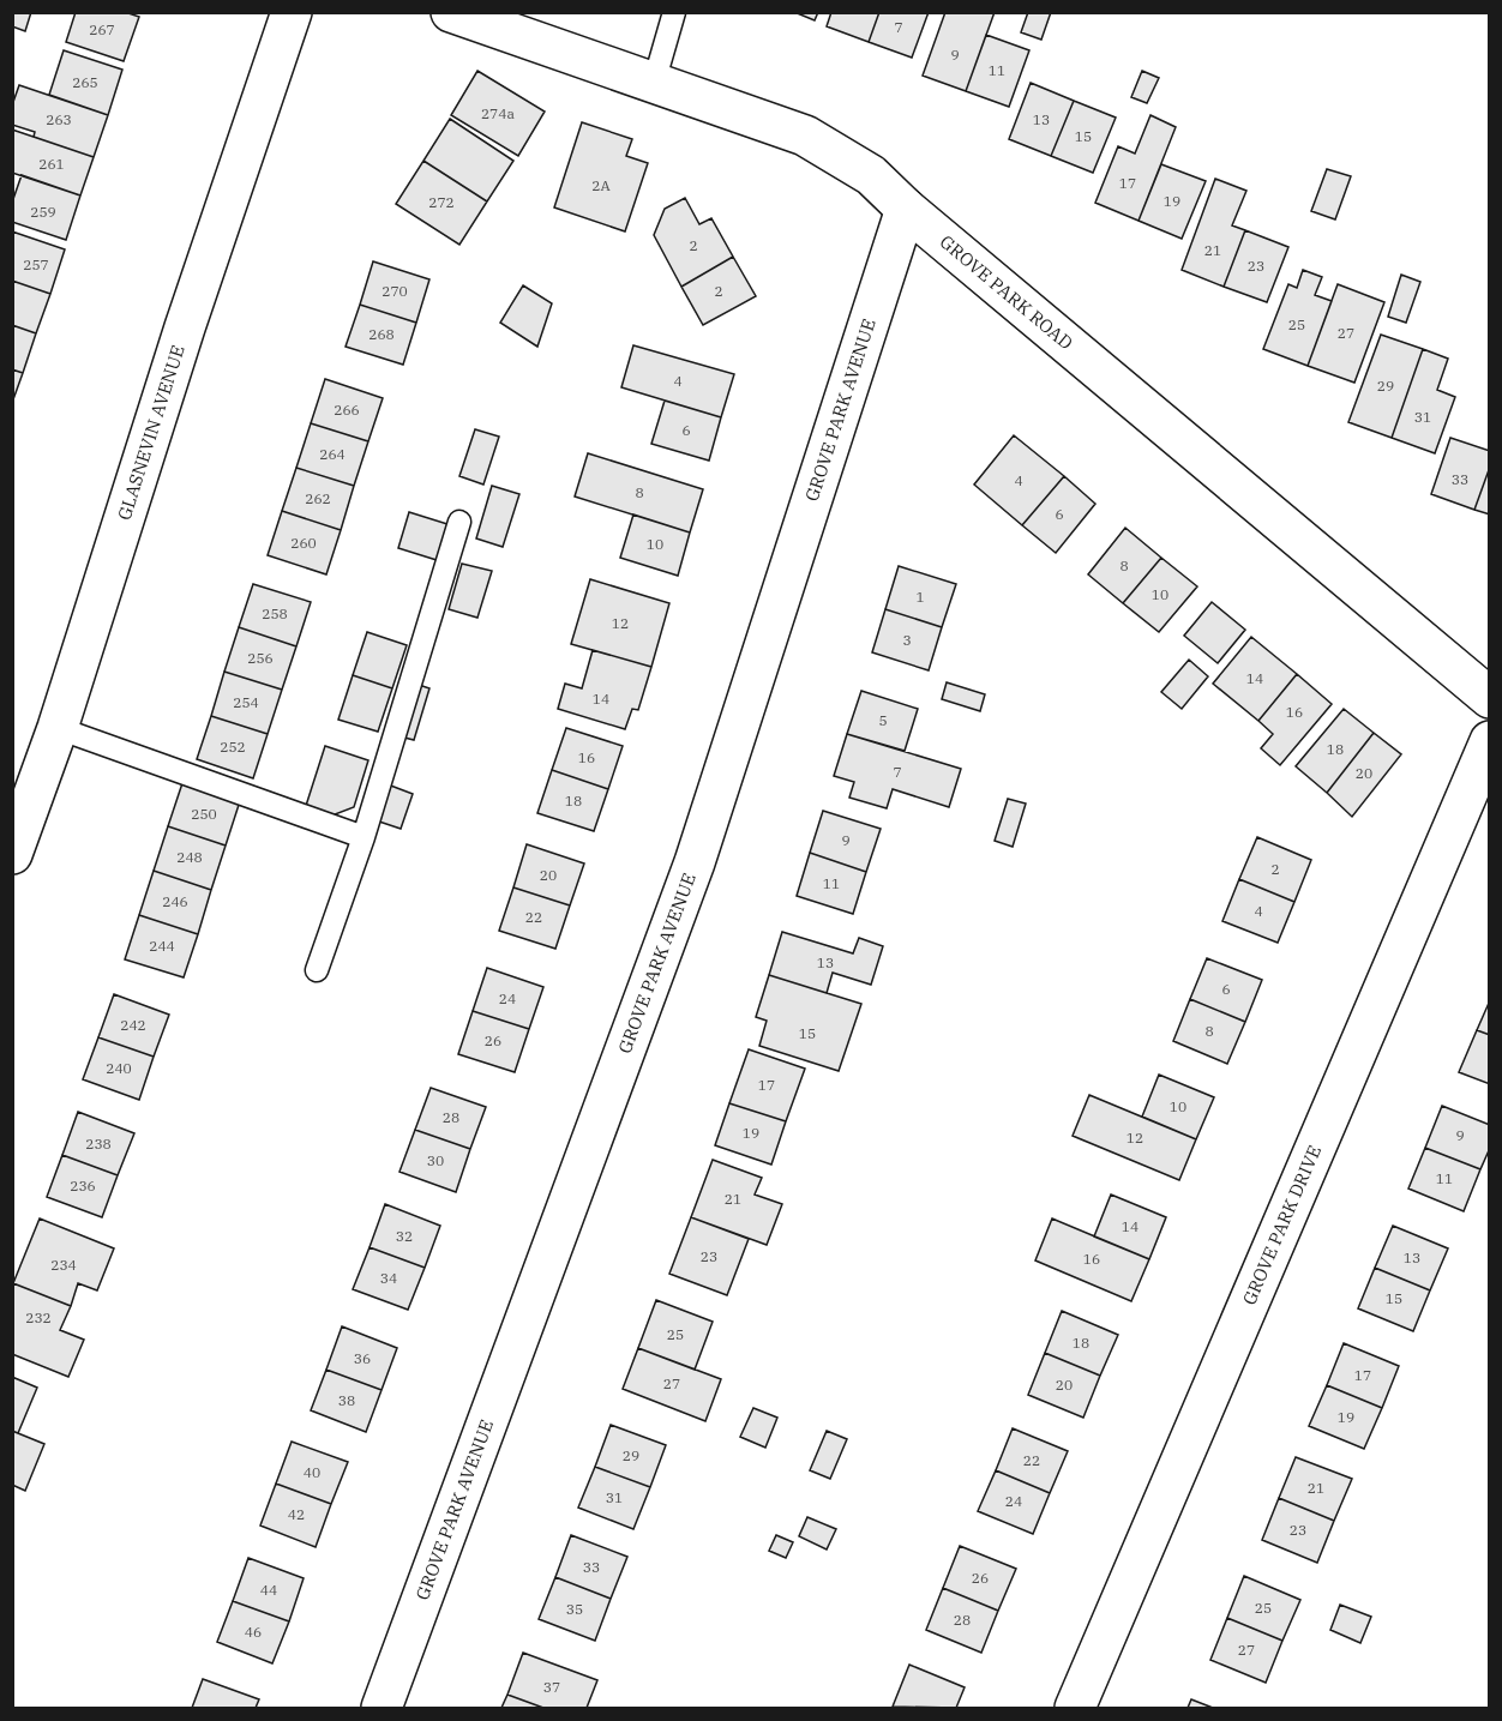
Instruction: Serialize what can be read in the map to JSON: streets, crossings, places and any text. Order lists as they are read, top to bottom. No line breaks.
{"streets":{"street":["GROVE PARK ROAD","GROVE PARK AVENUE","GLASNEVIN AVENUE","GROVE PARK DRIVE"]},"crossings":[["GROVE PARK ROAD","GROVE PARK AVENUE"]],"house_numbers":["7","267","9","11","265","274a","263","13","15","261","17","2A","19","272","259","2","21","257","23","270","2","25","27","268","4","29","266","31","6","264","33","4","8","262","6","260","10","8","10","1","258","12","3","256","14","14","254","16","5","252","18","16","7","20","18","250","9","248","2","20","11","246","4","22","244","13","6","24","242","8","15","26","240","17","10","28","19","9","12","238","30","11","236","21","14","32","23","13","16","234","34","15","232","25","18","36","17","27","20","38","19","29","22","40","21","31","24","42","23","33","26","44","25","35","28","46","27","37"]}
